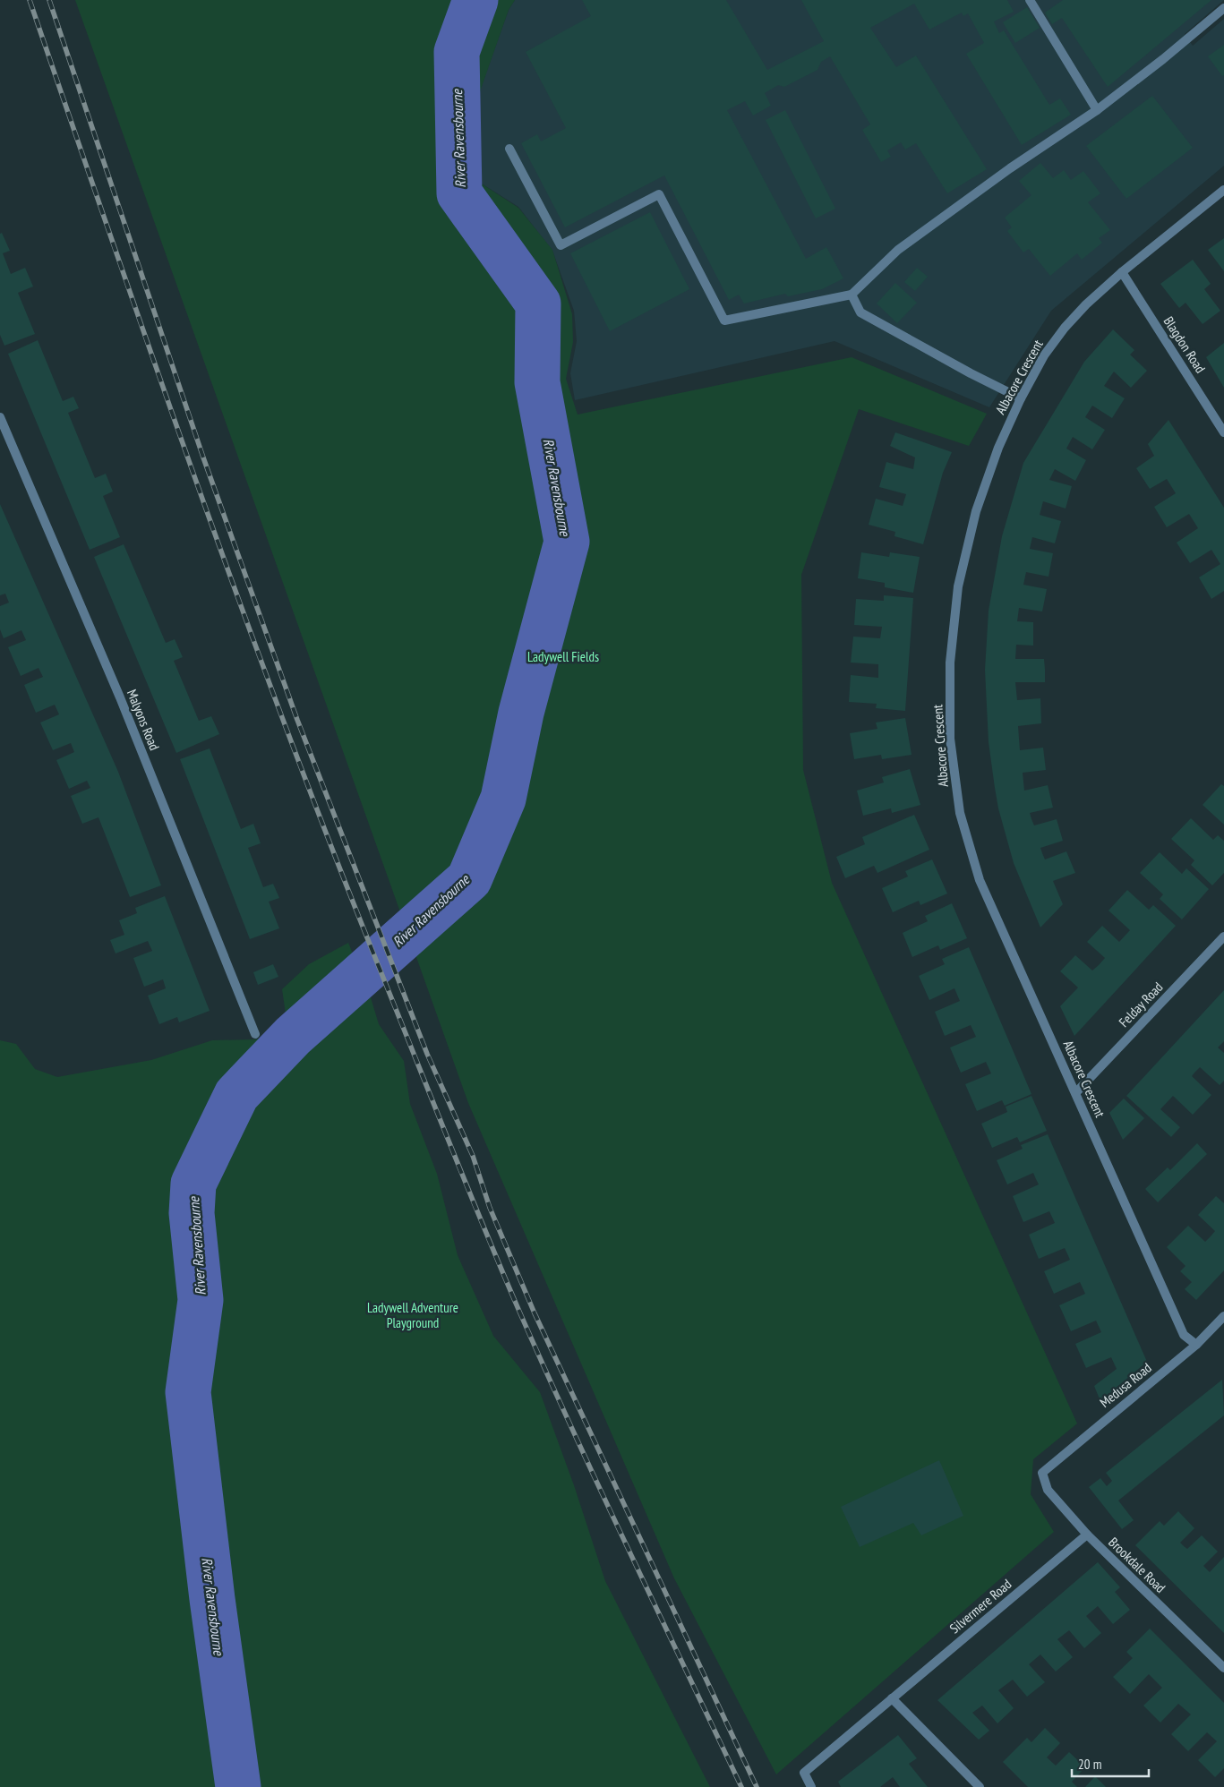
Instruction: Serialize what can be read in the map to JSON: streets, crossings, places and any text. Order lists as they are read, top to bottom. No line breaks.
{"streets":{"street":["Blagdon Road","Albacore Crescent","Malyons Road","Felday Road","Medusa Road","Brookdale Road","Silvermere Road"]},"crossings":[["Blagdon Road","Albacore Crescent"],["Albacore Crescent","Felday Road"],["Albacore Crescent","Medusa Road"],["Medusa Road","Brookdale Road"],["Brookdale Road","Silvermere Road"]],"water":["River Ravensbourne"],"parks":["Ladywell Fields","Ladywell Adventure Playground"],"scale_bar":"20 m"}
